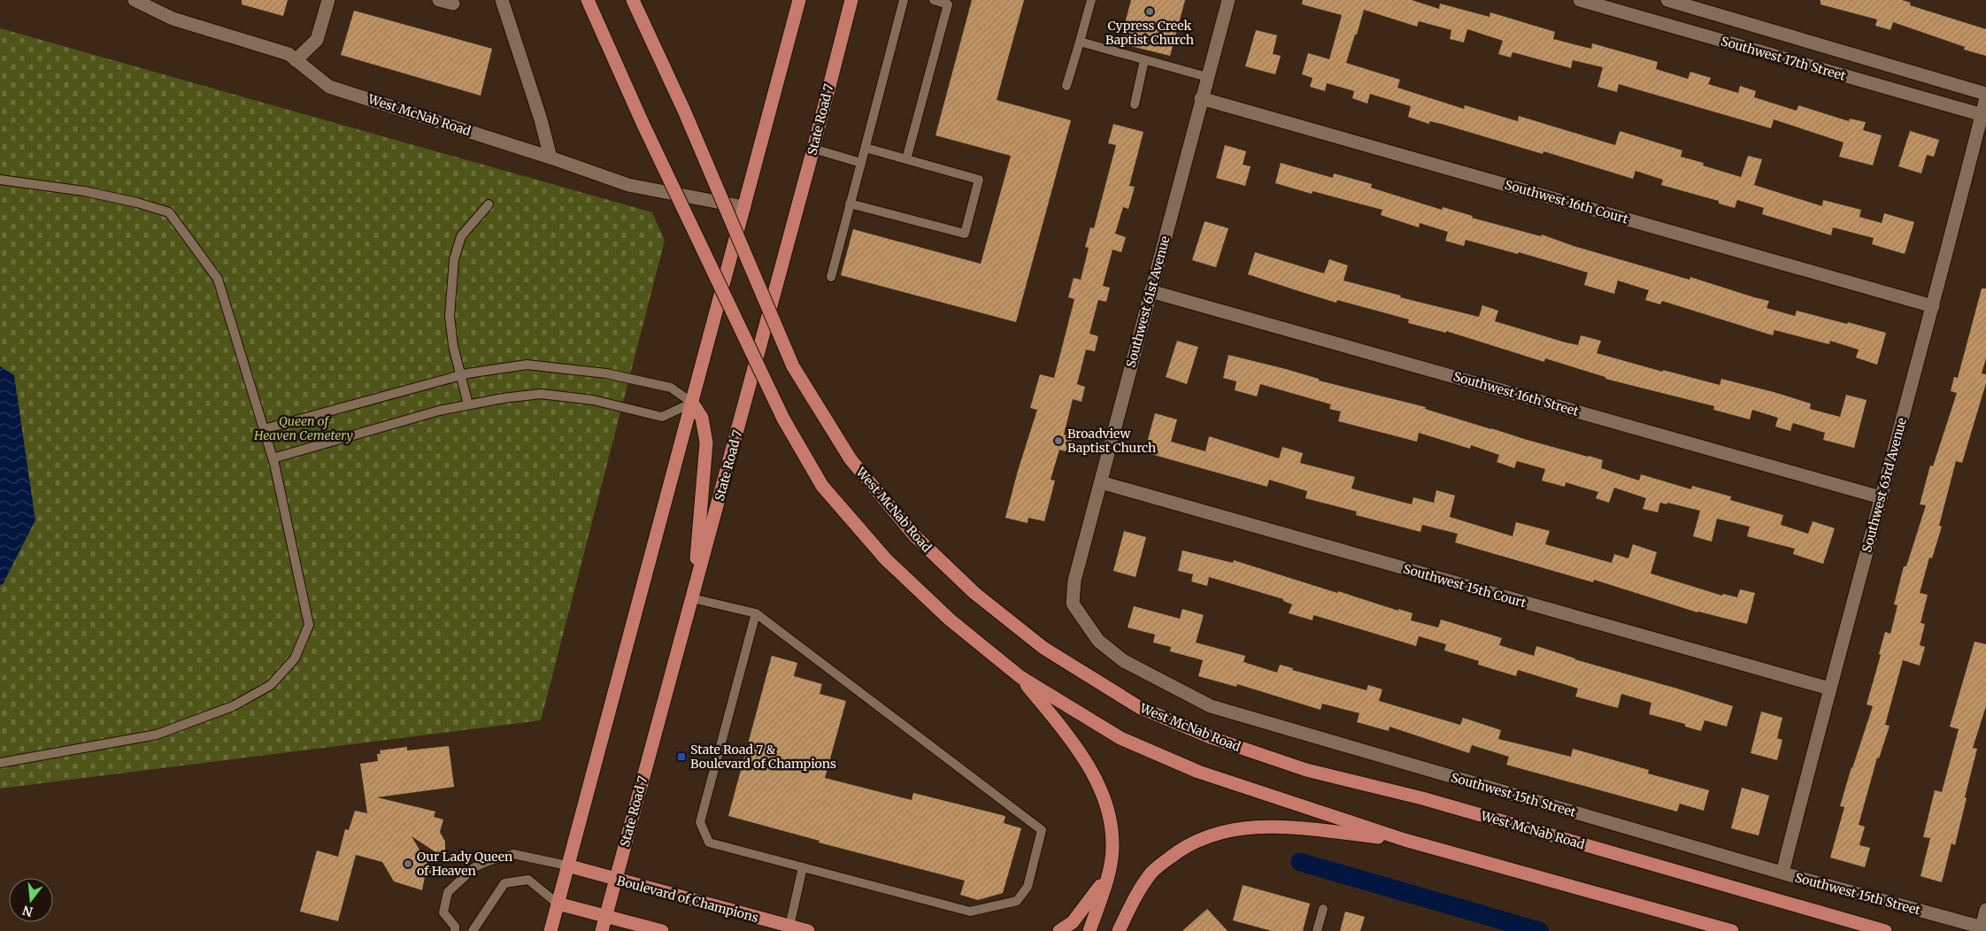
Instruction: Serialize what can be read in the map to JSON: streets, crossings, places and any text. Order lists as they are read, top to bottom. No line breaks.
{"streets":{"main road":["West McNab Road","State Road 7","Boulevard of Champions"],"street":["Southwest 17th Street","Southwest 16th Court","Southwest 61st Avenue","Southwest 16th Street","Southwest 63rd Avenue","Southwest 15th Court","Southwest 15th Street"]},"crossings":[["Southwest 17th Street","Southwest 63rd Avenue"],["State Road 7","Boulevard of Champions"],["Southwest 16th Court","Southwest 61st Avenue"],["Southwest 16th Court","Southwest 63rd Avenue"],["Southwest 61st Avenue","Southwest 16th Street"],["Southwest 61st Avenue","Southwest 15th Court"],["Southwest 61st Avenue","Southwest 15th Street"],["Southwest 16th Street","Southwest 63rd Avenue"],["Southwest 63rd Avenue","Southwest 15th Court"],["Southwest 63rd Avenue","Southwest 15th Street"]],"parks":["Queen of Heaven Cemetery"],"places":{"other":["Cypress Creek Baptist Church","Broadview Baptist Church","Our Lady Queen of Heaven"],"transit":["State Road 7 & Boulevard of Champions"]},"north":"bottom"}
